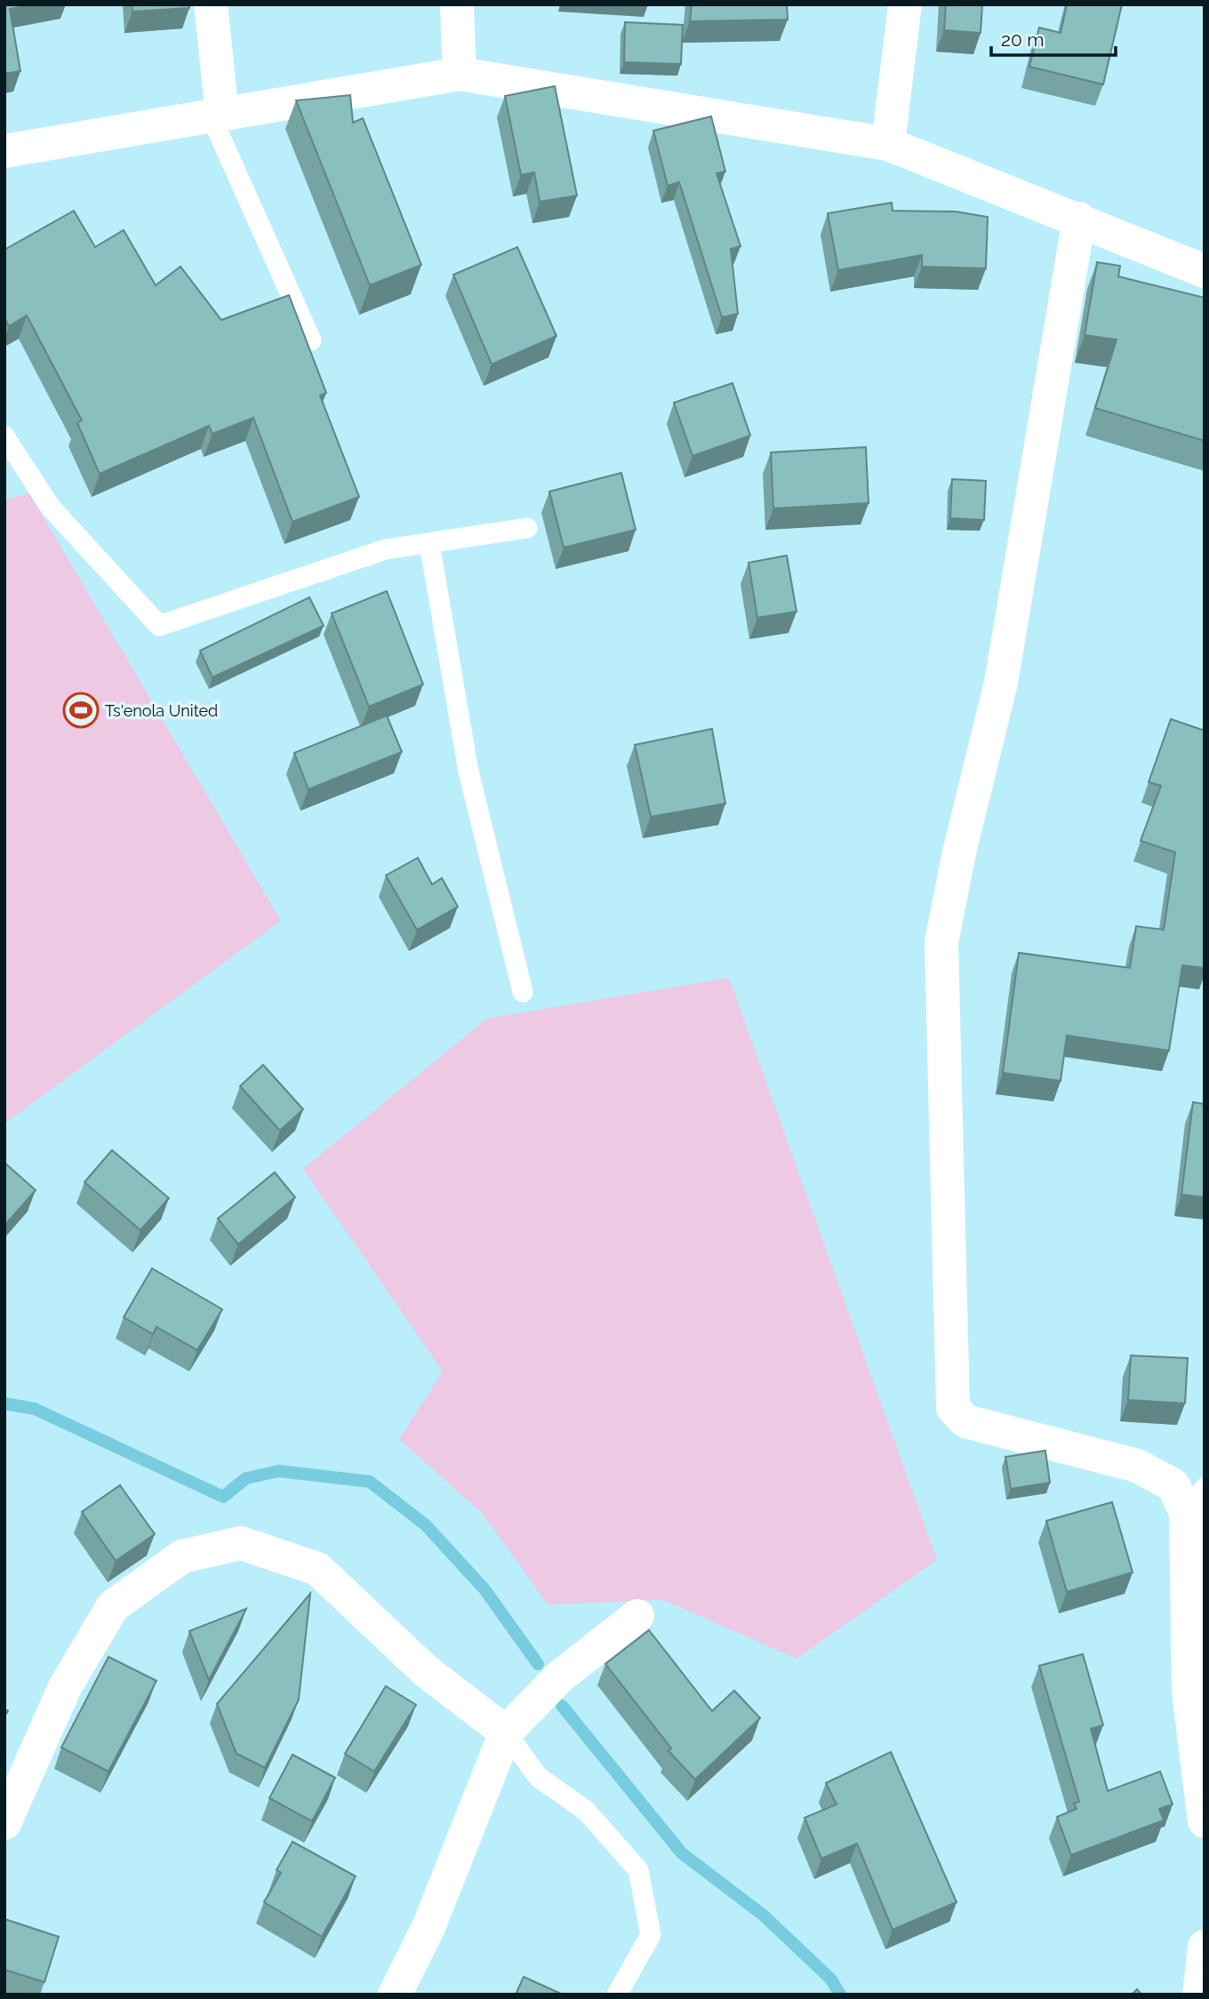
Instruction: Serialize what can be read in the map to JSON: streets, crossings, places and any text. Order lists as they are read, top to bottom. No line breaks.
{"places":{"sports":["Ts'enola United"]},"scale_bar":"20 m"}
